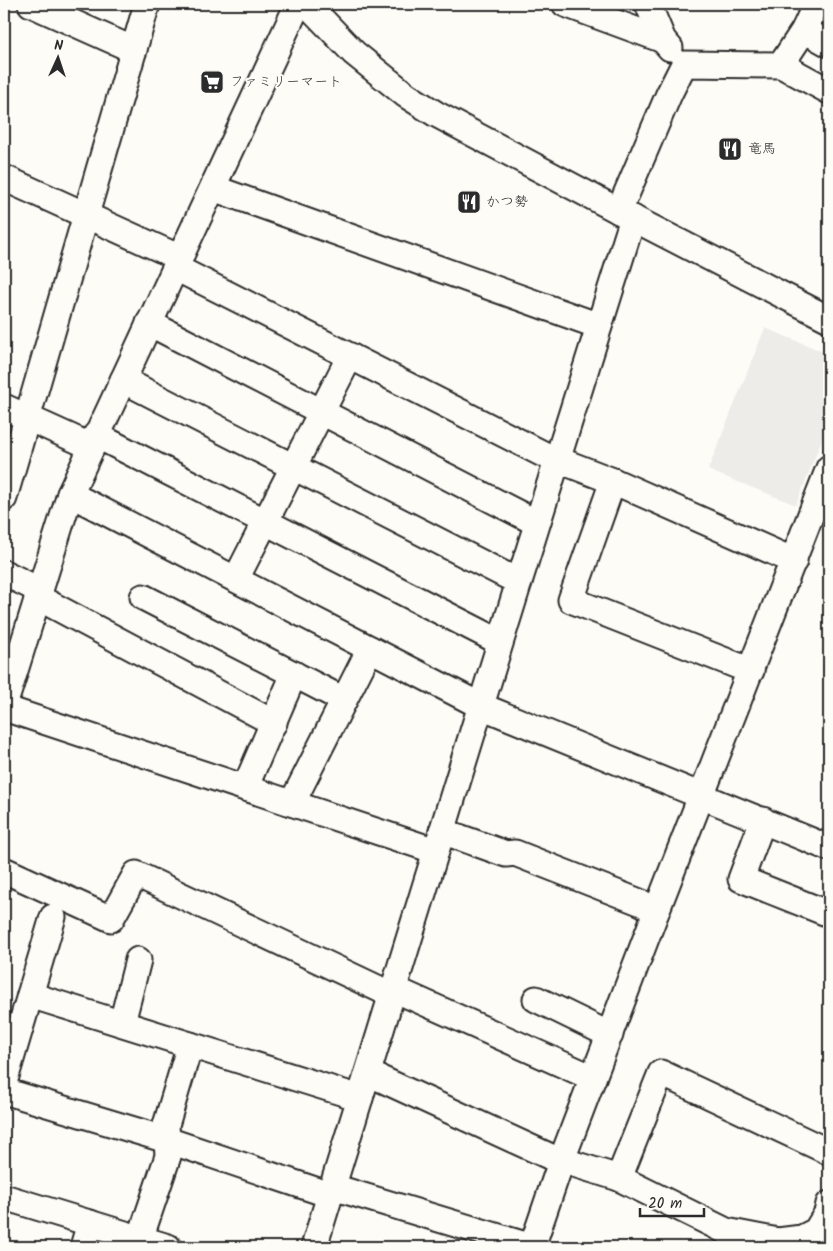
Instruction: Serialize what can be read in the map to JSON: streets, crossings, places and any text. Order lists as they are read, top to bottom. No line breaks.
{"places":{"supermarket":["ファミリーマート"],"restaurant":["竜馬","かつ勢"]},"scale_bar":"20 m","north":"top"}
